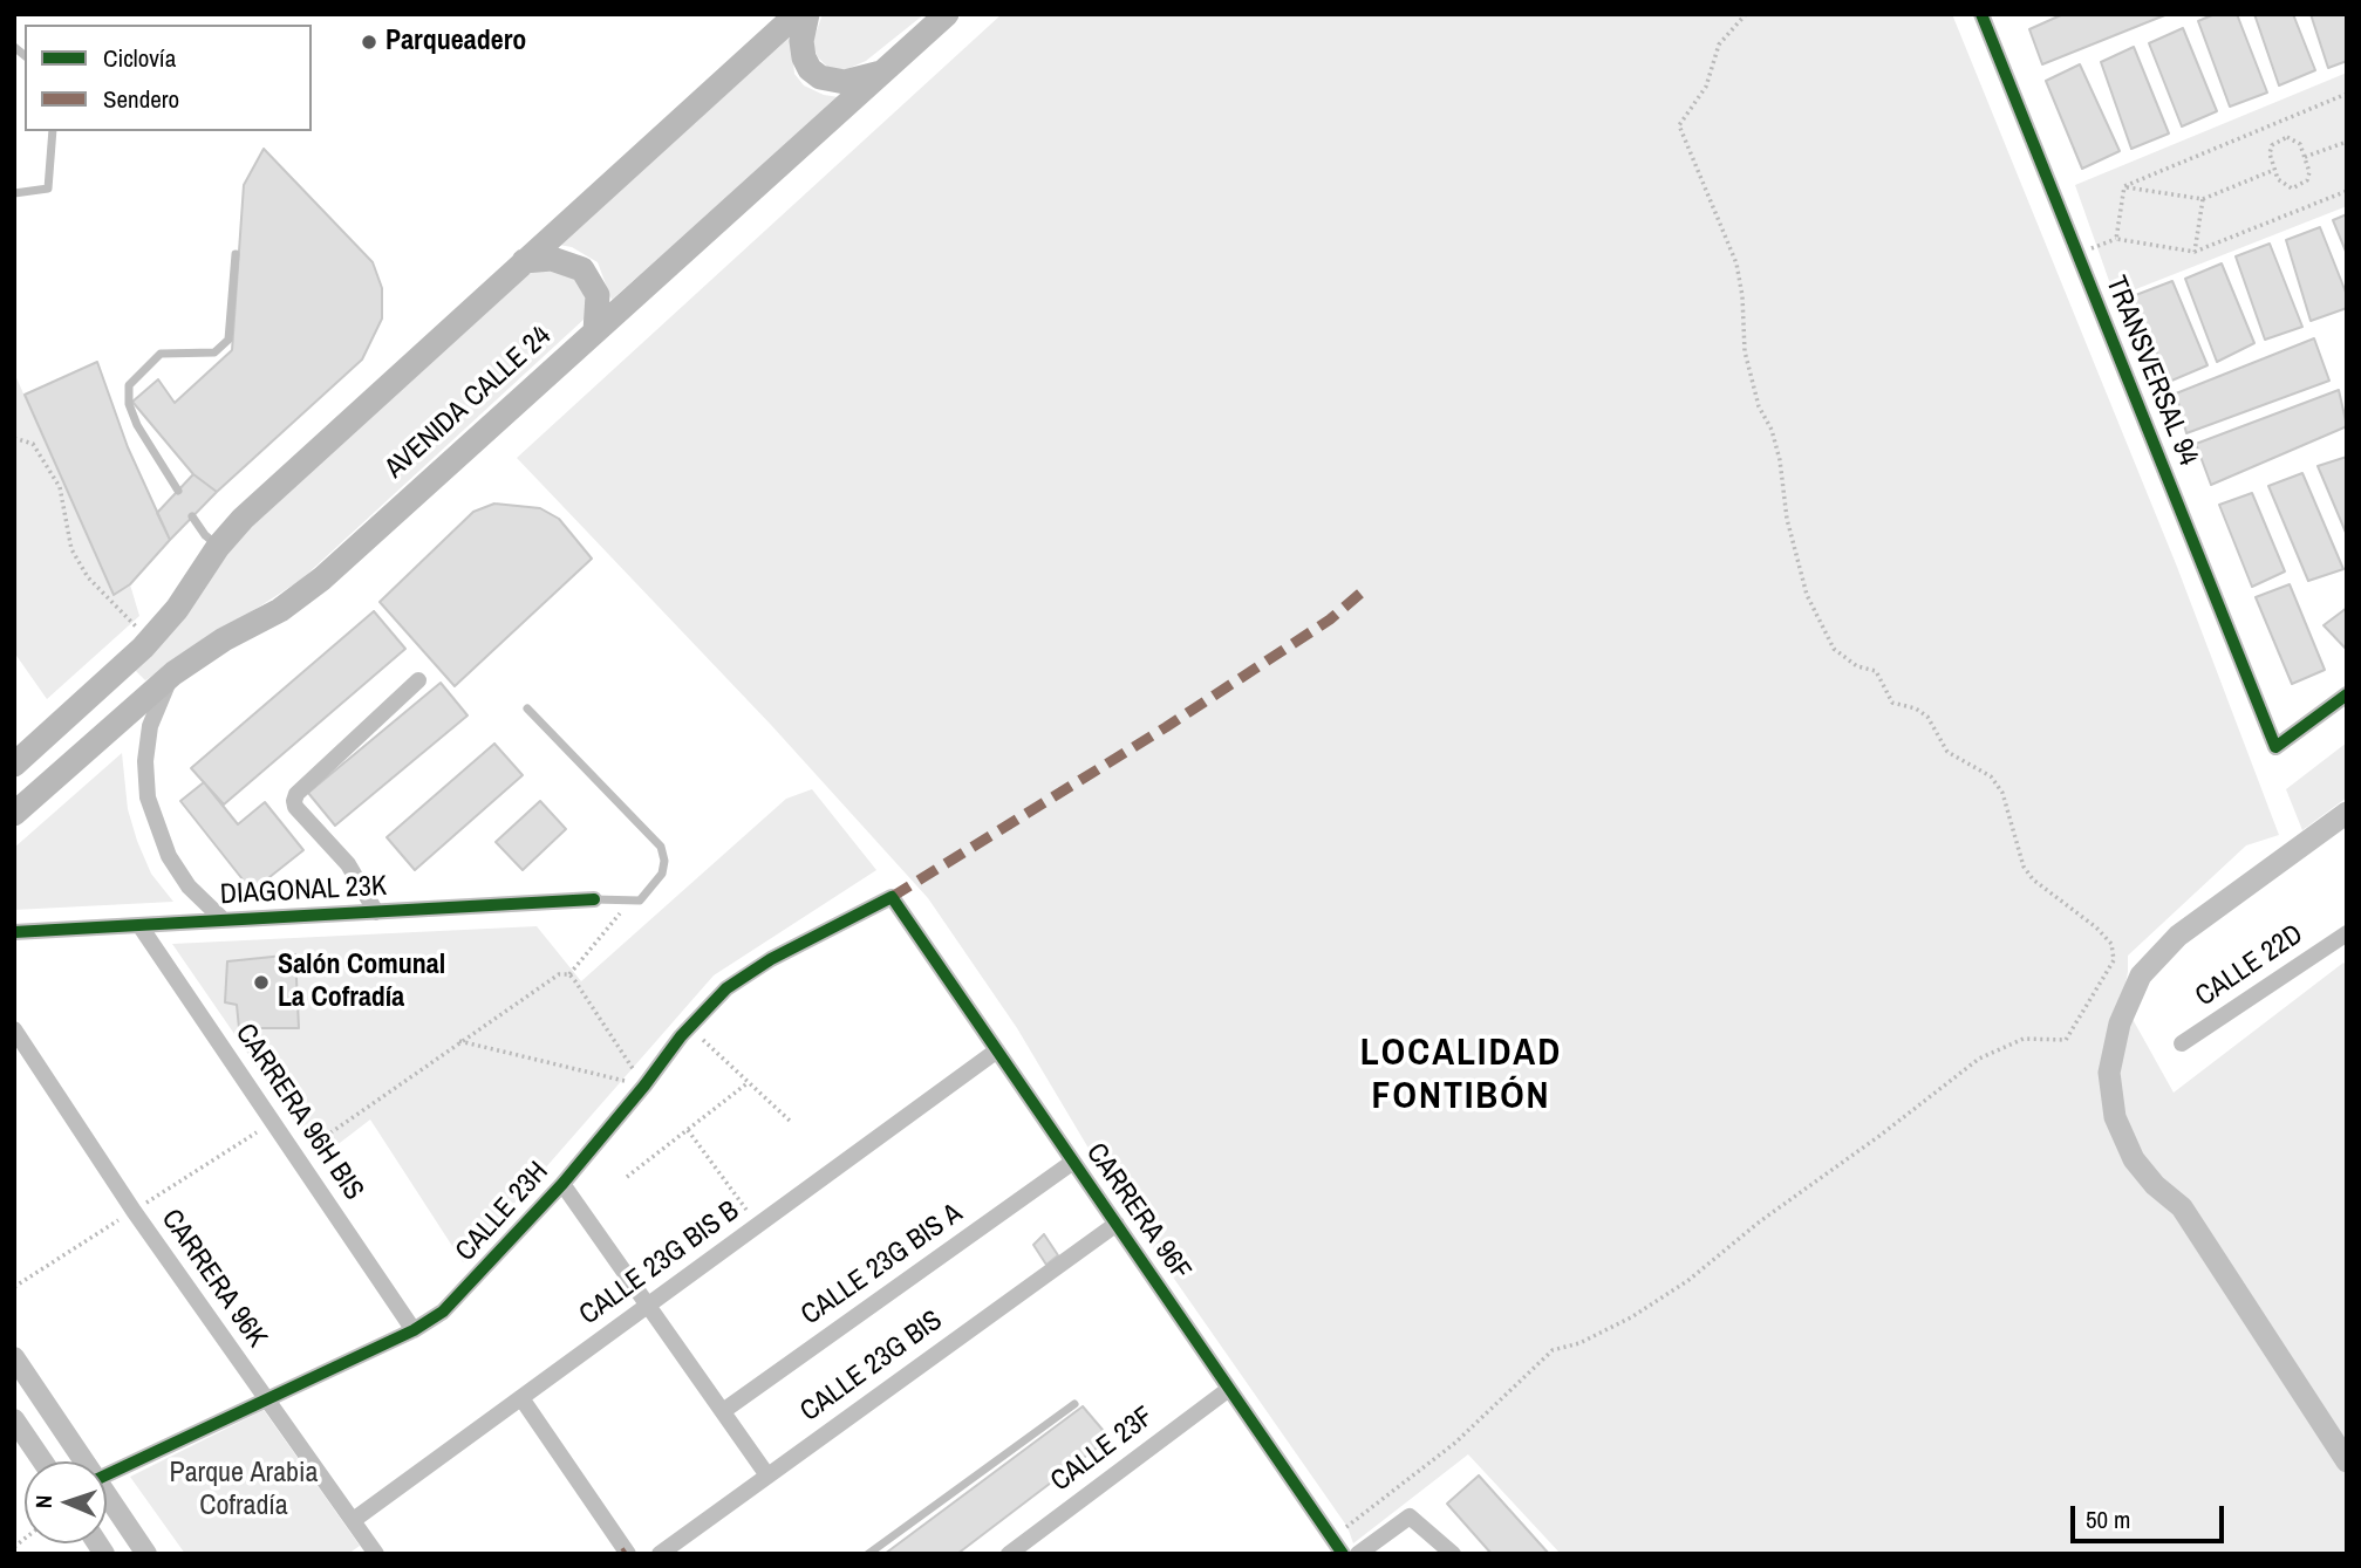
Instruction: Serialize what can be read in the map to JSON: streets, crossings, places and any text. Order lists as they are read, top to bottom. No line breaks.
{"streets":{"main road":["AVENIDA CALLE 24"],"street":["TRANSVERSAL 94","DIAGONAL 23K","CALLE 22D","CARRERA 96H BIS","CALLE 23H","CARRERA 96F","CALLE 23G BIS B","CALLE 23G BIS A","CARRERA 96K","CALLE 23G BIS","CALLE 23F"]},"crossings":[["DIAGONAL 23K","CARRERA 96H BIS"],["CARRERA 96H BIS","CALLE 23H"],["CALLE 23H","CARRERA 96F"],["CALLE 23H","CARRERA 96K"],["CARRERA 96F","CALLE 23G BIS B"],["CARRERA 96F","CALLE 23G BIS A"],["CARRERA 96F","CALLE 23G BIS"],["CARRERA 96F","CALLE 23F"],["CALLE 23G BIS B","CARRERA 96K"]],"districts":["LOCALIDAD FONTIBÓN"],"parks":["Parque Arabia Cofradía"],"places":["Parqueadero","Salón Comunal La Cofradía"],"legend":["Ciclovía","Sendero"],"scale_bar":"50 m","north":"left"}
